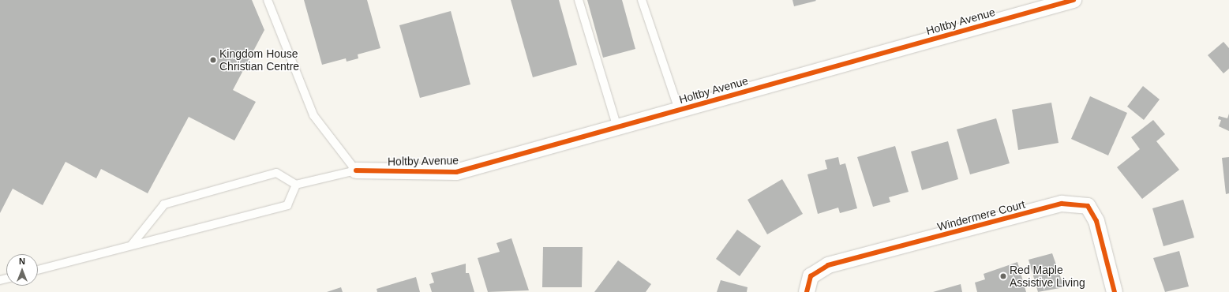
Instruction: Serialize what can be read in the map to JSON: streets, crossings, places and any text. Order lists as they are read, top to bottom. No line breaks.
{"streets":{"street":["Holtby Avenue","Windermere Court"]},"places":["Kingdom House Christian Centre","Red Maple Assistive Living"],"north":"top"}
